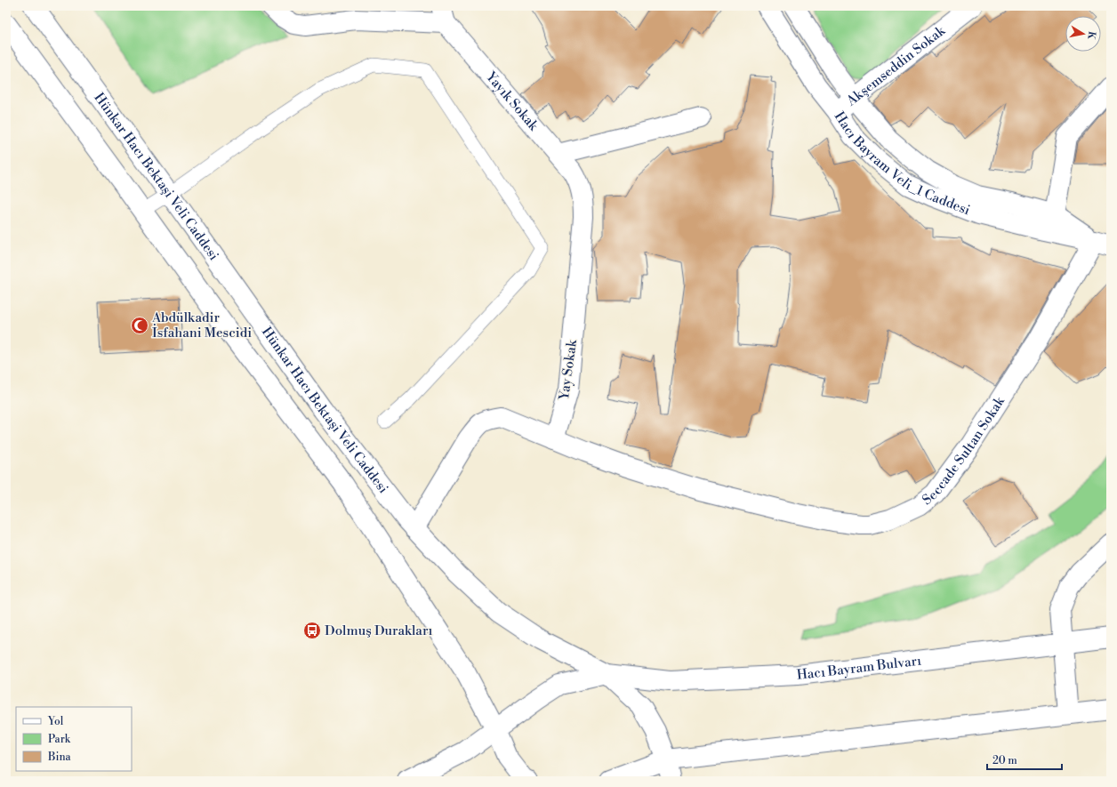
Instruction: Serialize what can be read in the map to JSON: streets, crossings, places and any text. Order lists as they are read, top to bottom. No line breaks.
{"streets":{"street":["Akşemseddin Sokak","Yayık Sokak","Hacı Bayram Veli_1 Caddesi","Hünkar Hacı Bektaşi Veli Caddesi","Yay Sokak","Seccade Sultan Sokak","Hacı Bayram Bulvarı"]},"crossings":[["Akşemseddin Sokak","Hacı Bayram Veli_1 Caddesi"],["Yayık Sokak","Yay Sokak"],["Hacı Bayram Veli_1 Caddesi","Seccade Sultan Sokak"],["Hünkar Hacı Bektaşi Veli Caddesi","Hacı Bayram Bulvarı"],["Yay Sokak","Seccade Sultan Sokak"]],"places":{"mosque":["Abdülkadir İsfahani Mescidi"],"bus stop":["Dolmuş Durakları"]},"legend":["Yol","Park","Bina"],"scale_bar":"20 m","north":"right"}
